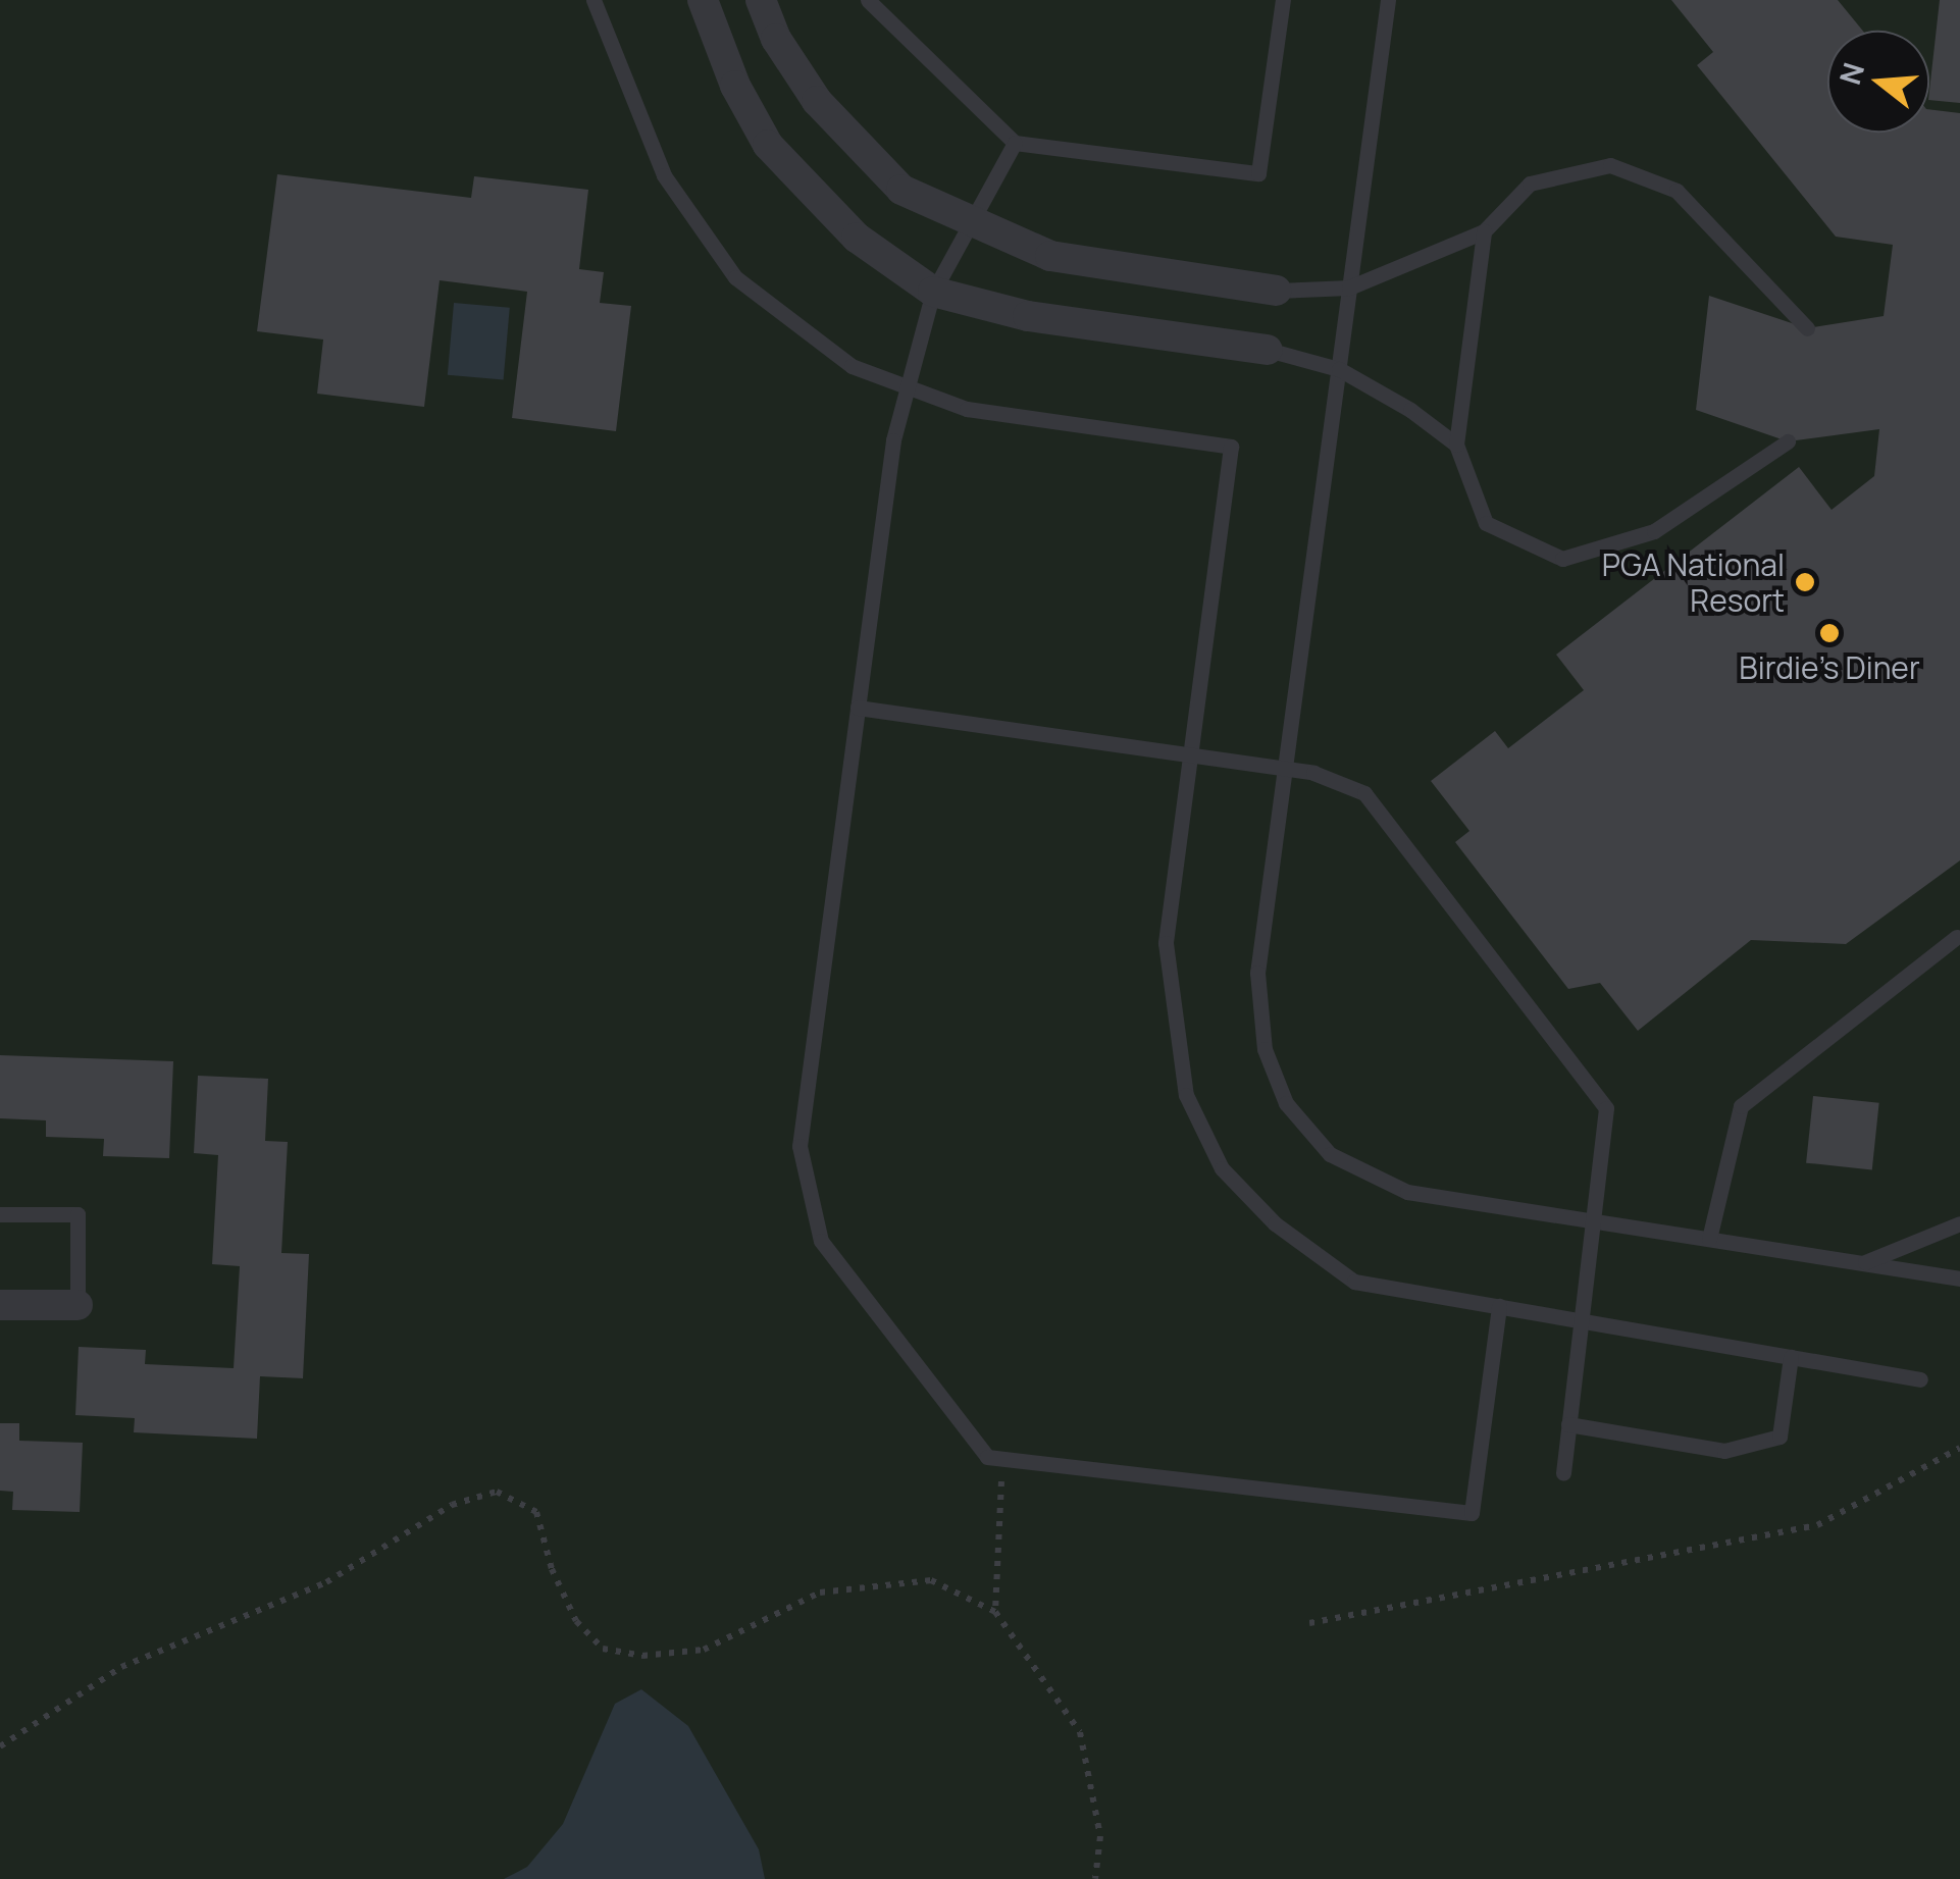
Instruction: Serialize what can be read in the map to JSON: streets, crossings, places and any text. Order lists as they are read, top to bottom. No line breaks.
{"places":["PGA National Resort","Birdie's Diner"],"north":"left"}
